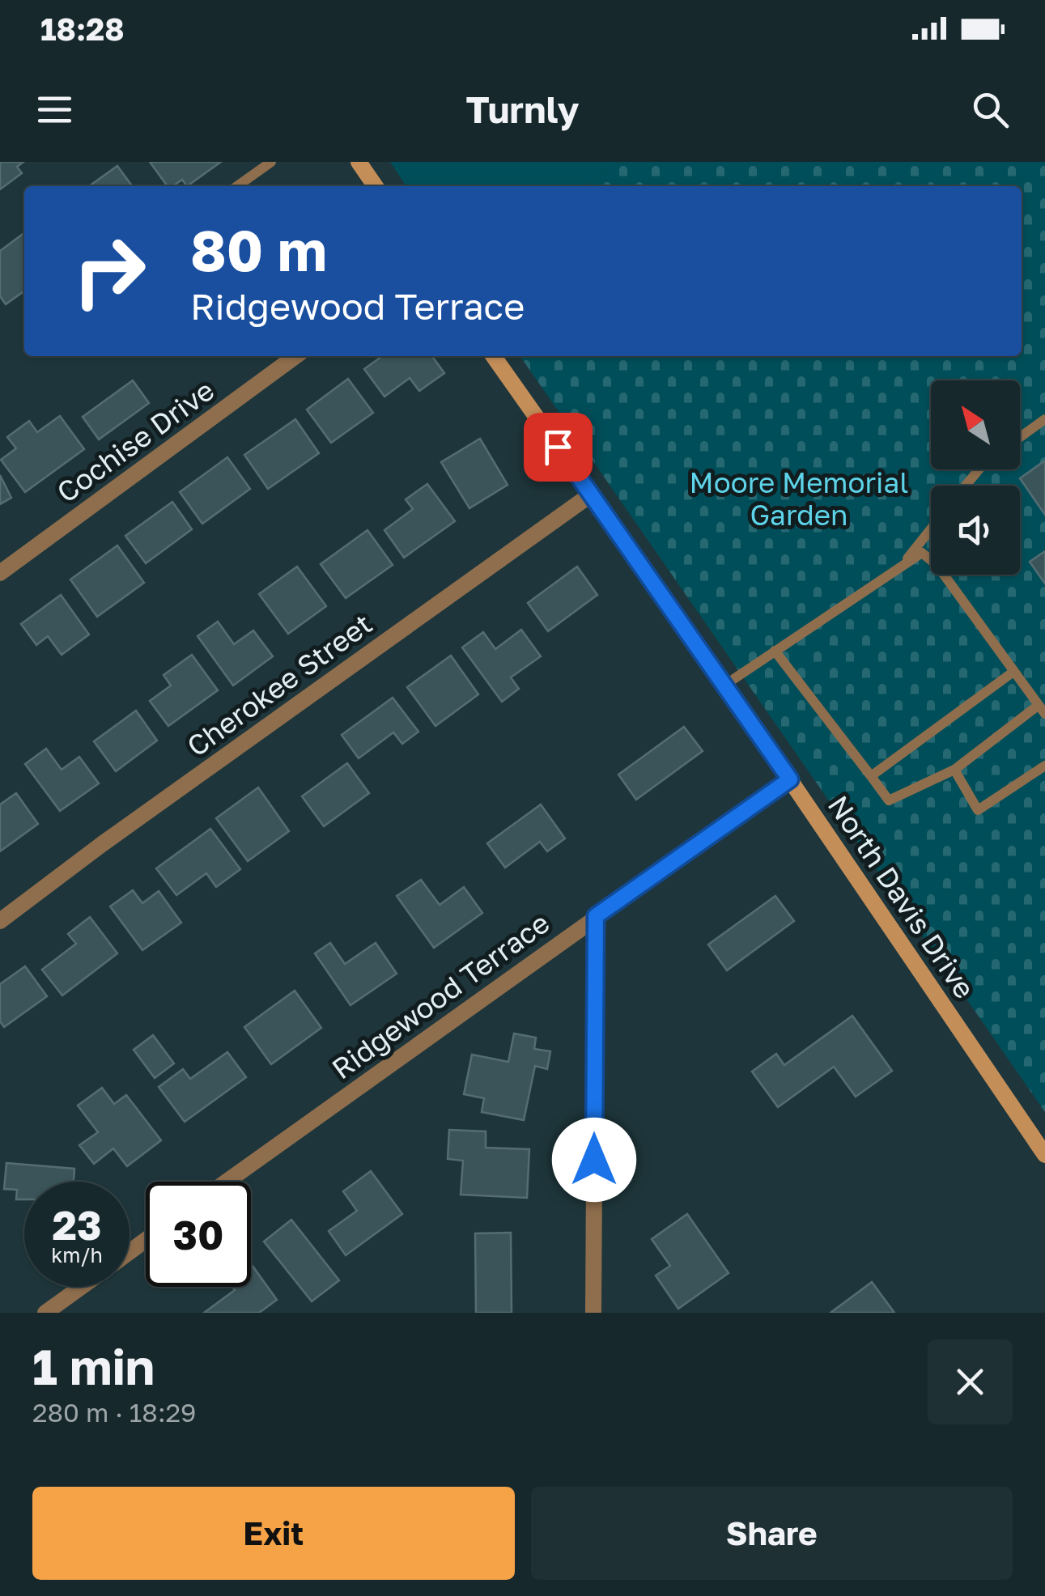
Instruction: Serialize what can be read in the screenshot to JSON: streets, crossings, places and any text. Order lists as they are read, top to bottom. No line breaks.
{"streets":{"street":["Cochise Drive","Cherokee Street","North Davis Drive","Ridgewood Terrace"]},"crossings":[["Cherokee Street","North Davis Drive"],["North Davis Drive","Ridgewood Terrace"]],"parks":["Moore Memorial Garden"],"north":"top left","page":{"status":"18:28","header":"Turnly","turn":["80 m","Ridgewood Terrace"],"speed":"23 km/h","limit":"30","heading":["1 min","280 m · 18:29"],"buttons":["Exit","Share"]}}
